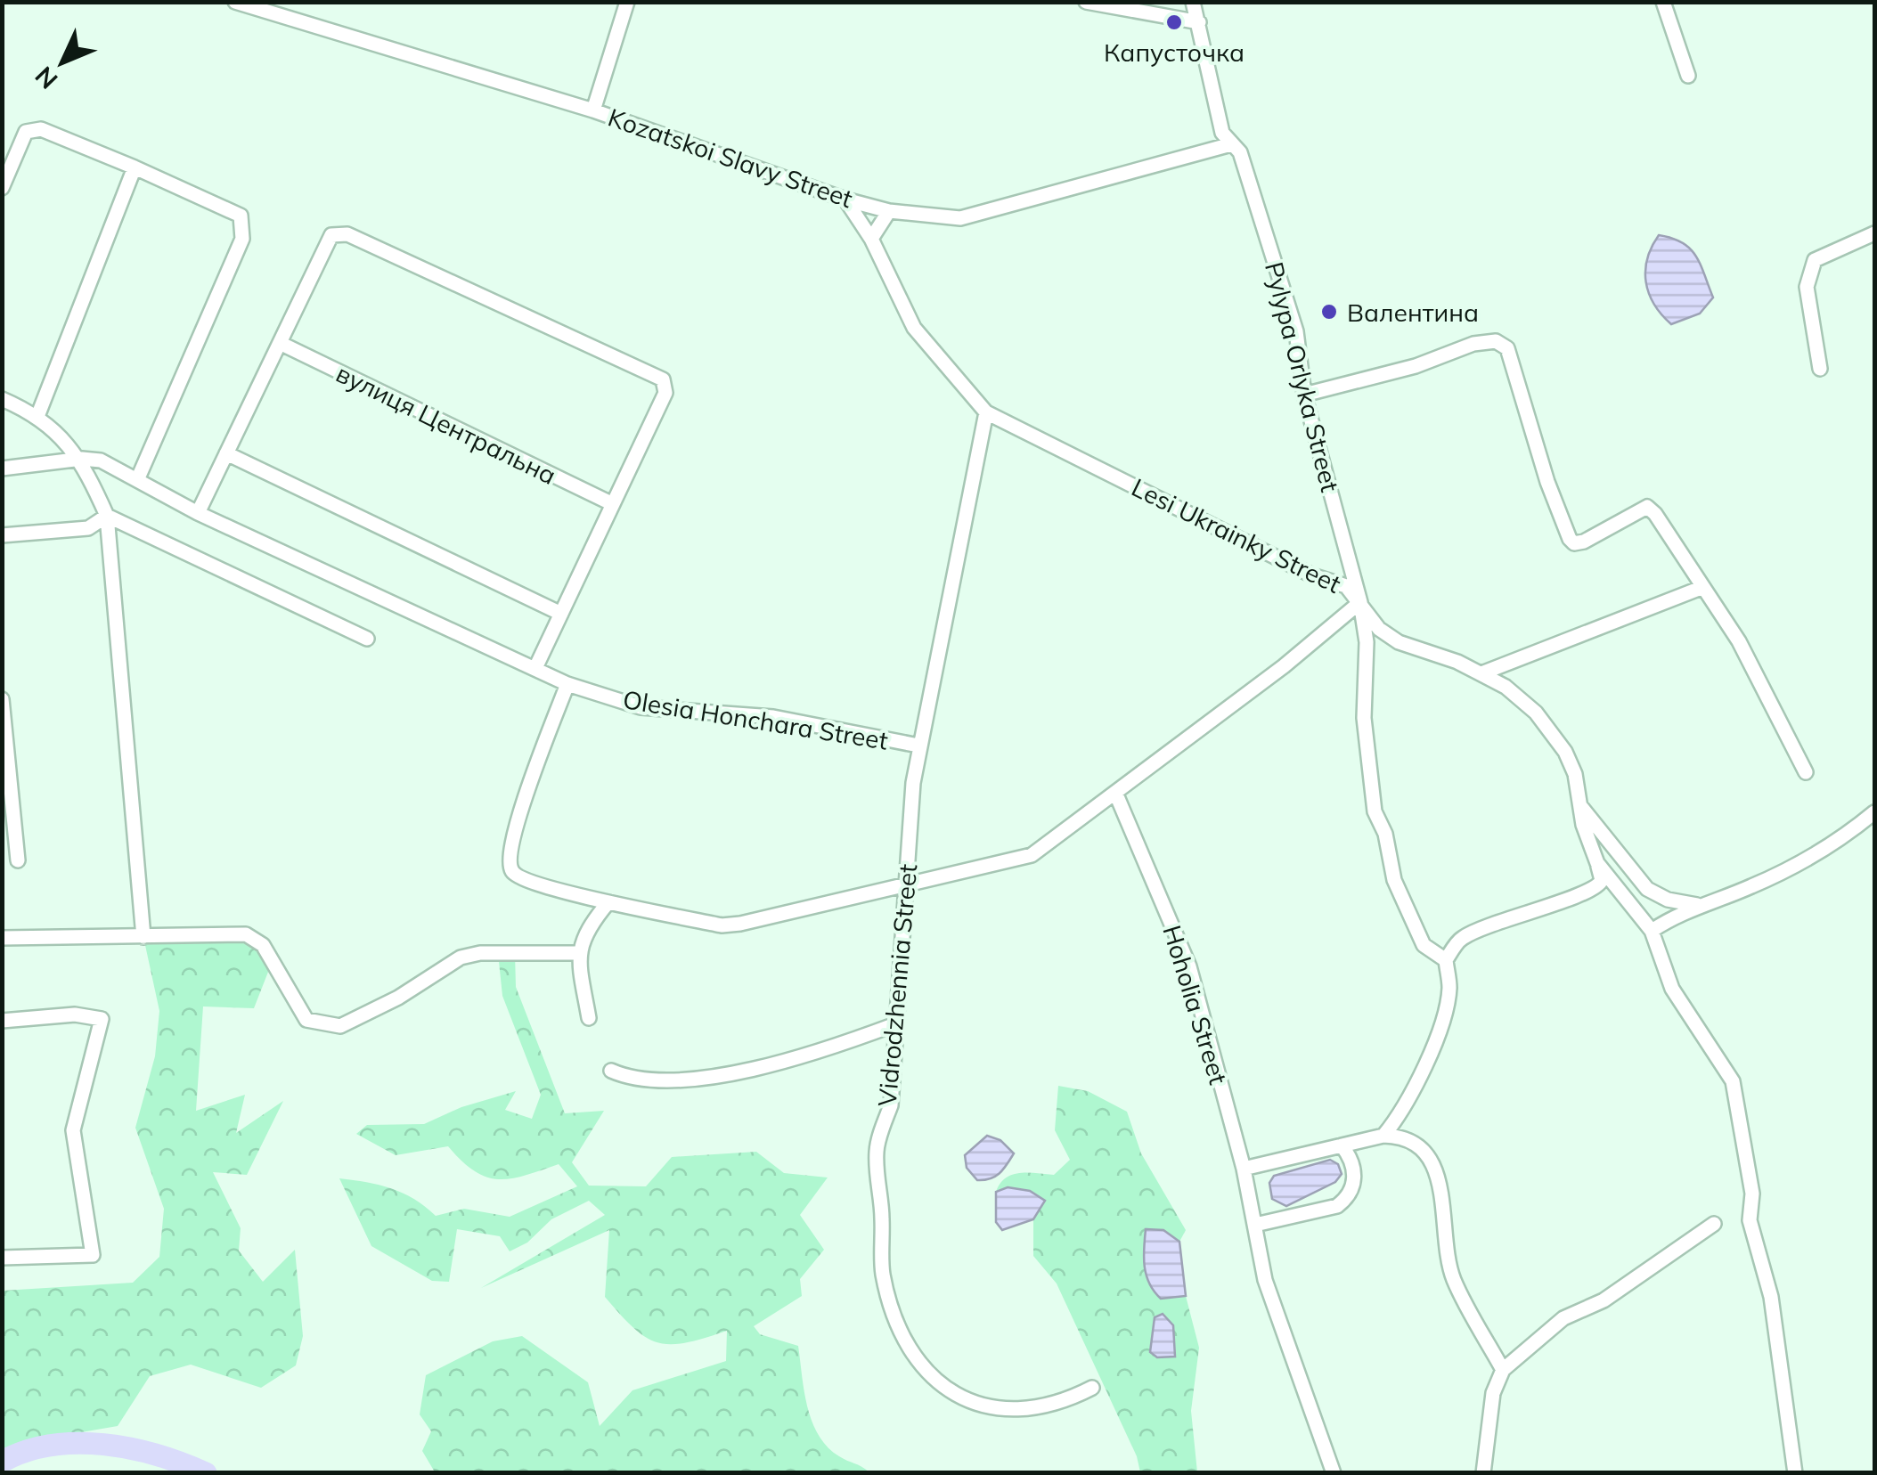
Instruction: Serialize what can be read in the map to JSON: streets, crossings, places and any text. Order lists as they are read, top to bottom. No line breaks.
{"streets":{"street":["Kozatskoi Slavy Street","Pylypa Orlyka Street","вулиця Центральна","Lesi Ukrainky Street","Olesia Honchara Street","Vidrodzhennia Street","Hoholia Street"]},"crossings":[["Kozatskoi Slavy Street","Pylypa Orlyka Street"],["Kozatskoi Slavy Street","Lesi Ukrainky Street"],["Pylypa Orlyka Street","Lesi Ukrainky Street"],["Lesi Ukrainky Street","Vidrodzhennia Street"],["Olesia Honchara Street","Vidrodzhennia Street"]],"places":["Капусточка","Валентина"],"north":"bottom left"}
